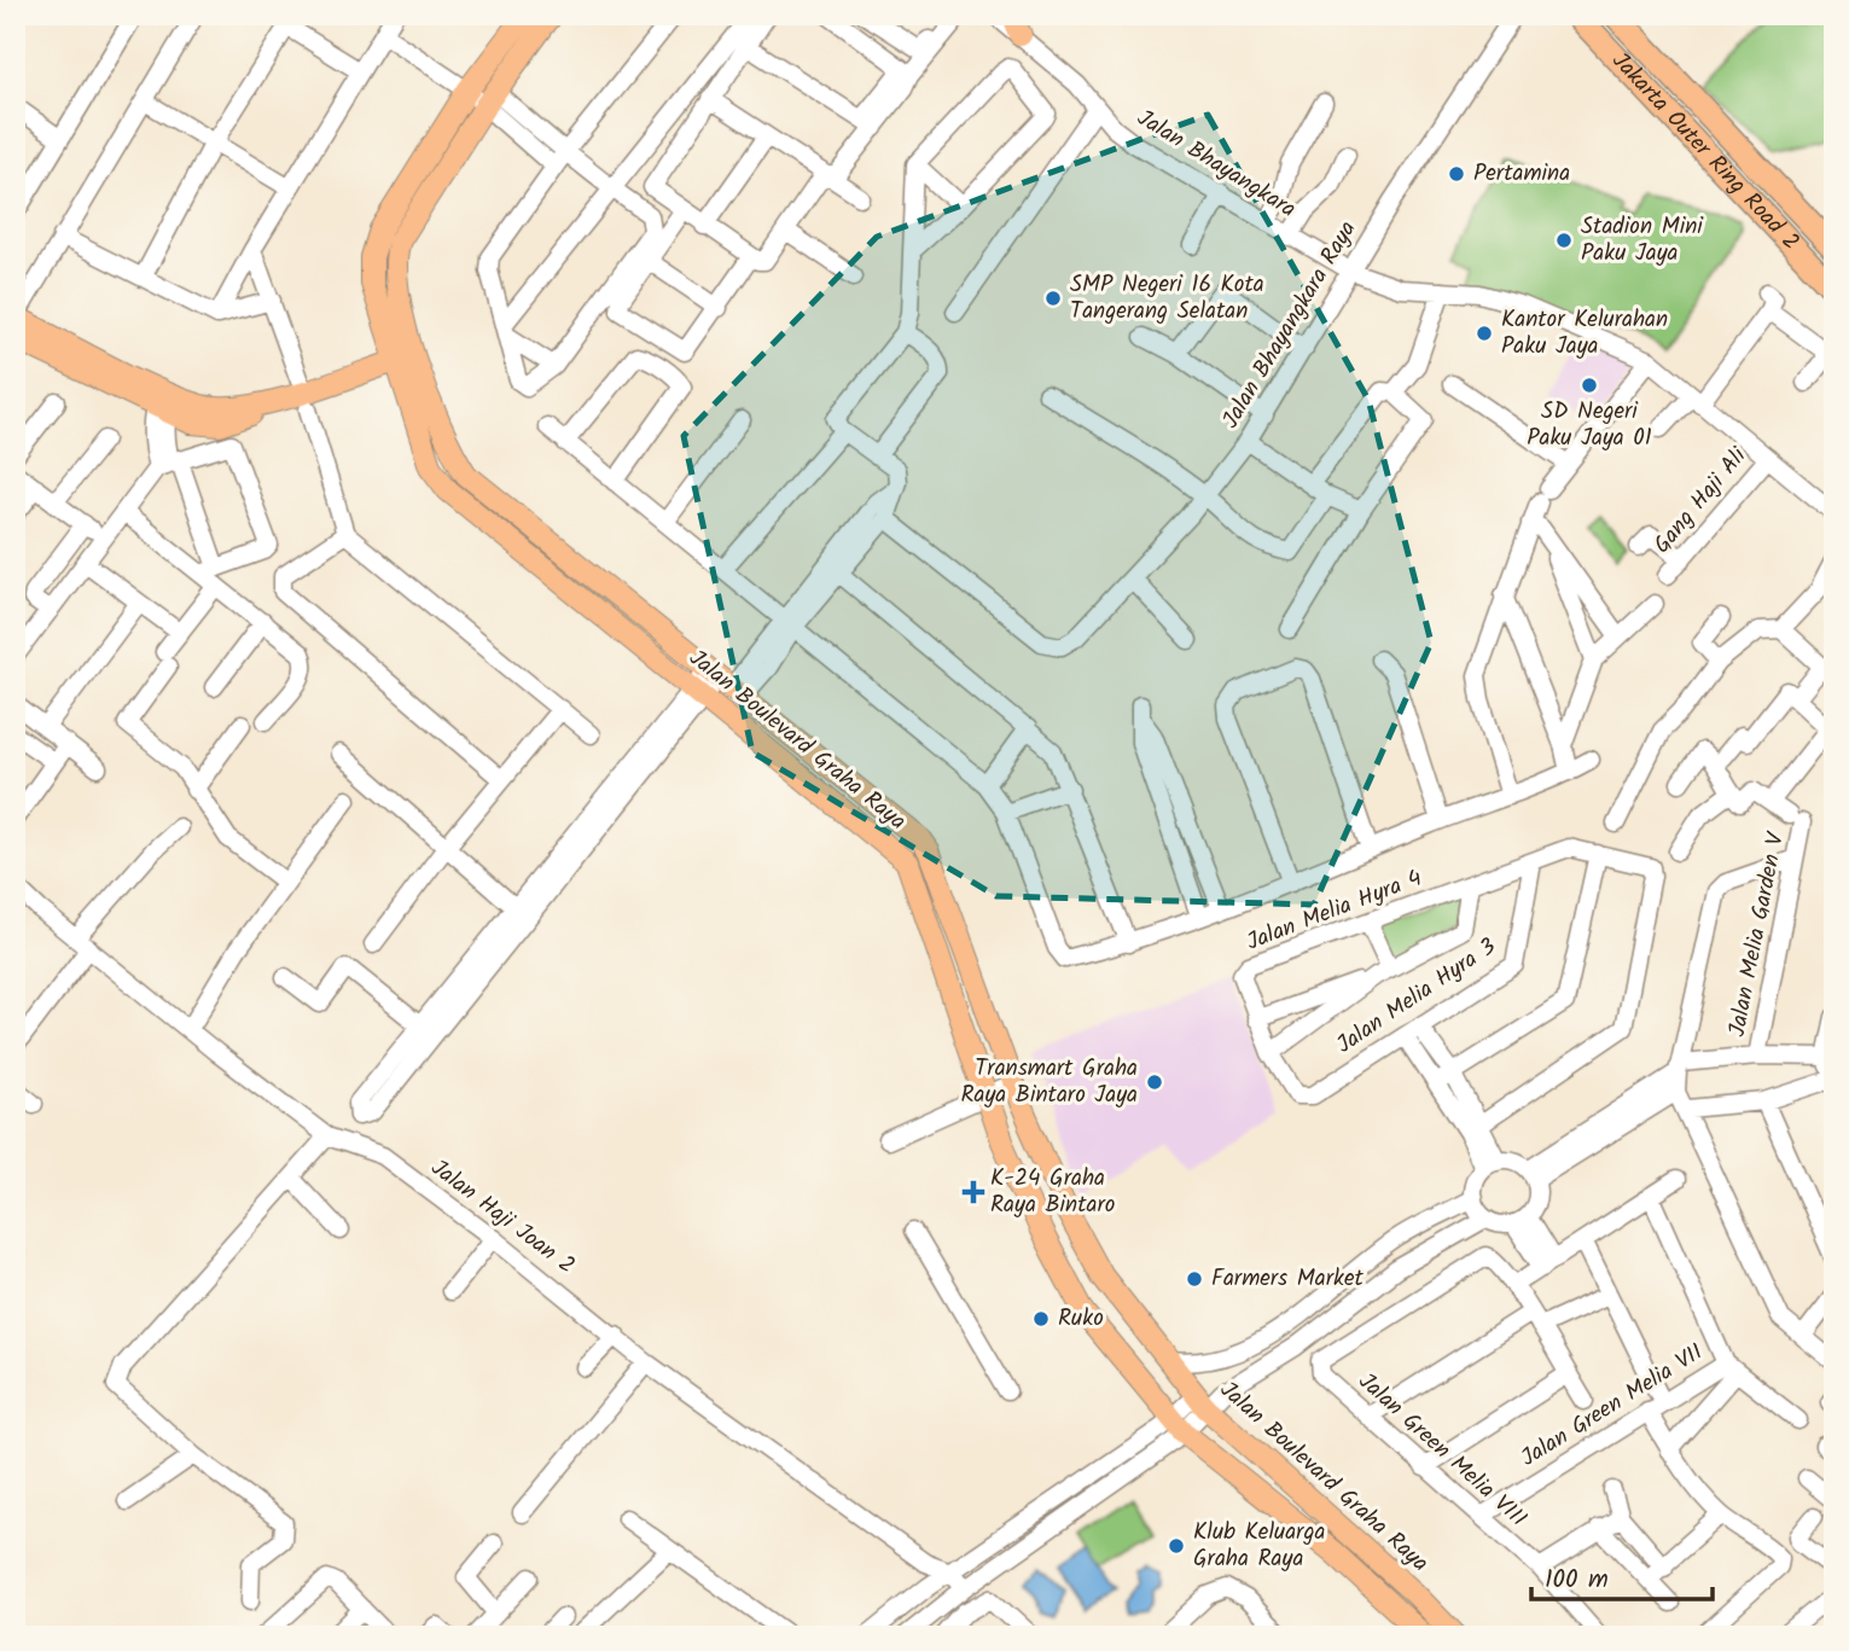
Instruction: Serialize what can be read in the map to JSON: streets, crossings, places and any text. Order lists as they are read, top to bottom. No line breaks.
{"streets":{"highway":["Jakarta Outer Ring Road 2"],"main road":["Jalan Boulevard Graha Raya"],"street":["Jalan Bhayangkara","Jalan Bhayangkara Raya","Gang Haji Ali","Jalan Melia Hyra 4","Jalan Melia Garden V","Jalan Melia Hyra 3","Jalan Haji Joan 2","Jalan Green Melia VII","Jalan Green Melia VIII"]},"crossings":[["Jalan Bhayangkara","Jalan Bhayangkara Raya"],["Jalan Bhayangkara","Gang Haji Ali"],["Jalan Melia Hyra 4","Jalan Melia Hyra 3"],["Jalan Green Melia VII","Jalan Green Melia VIII"]],"places":{"other":["Pertamina","Stadion Mini Paku Jaya","SMP Negeri 16 Kota Tangerang Selatan","Kantor Kelurahan Paku Jaya","SD Negeri Paku Jaya 01","Transmart Graha Raya Bintaro Jaya","Farmers Market","Ruko","Klub Keluarga Graha Raya"],"health":["K-24 Graha Raya Bintaro"]},"scale_bar":"100 m"}
